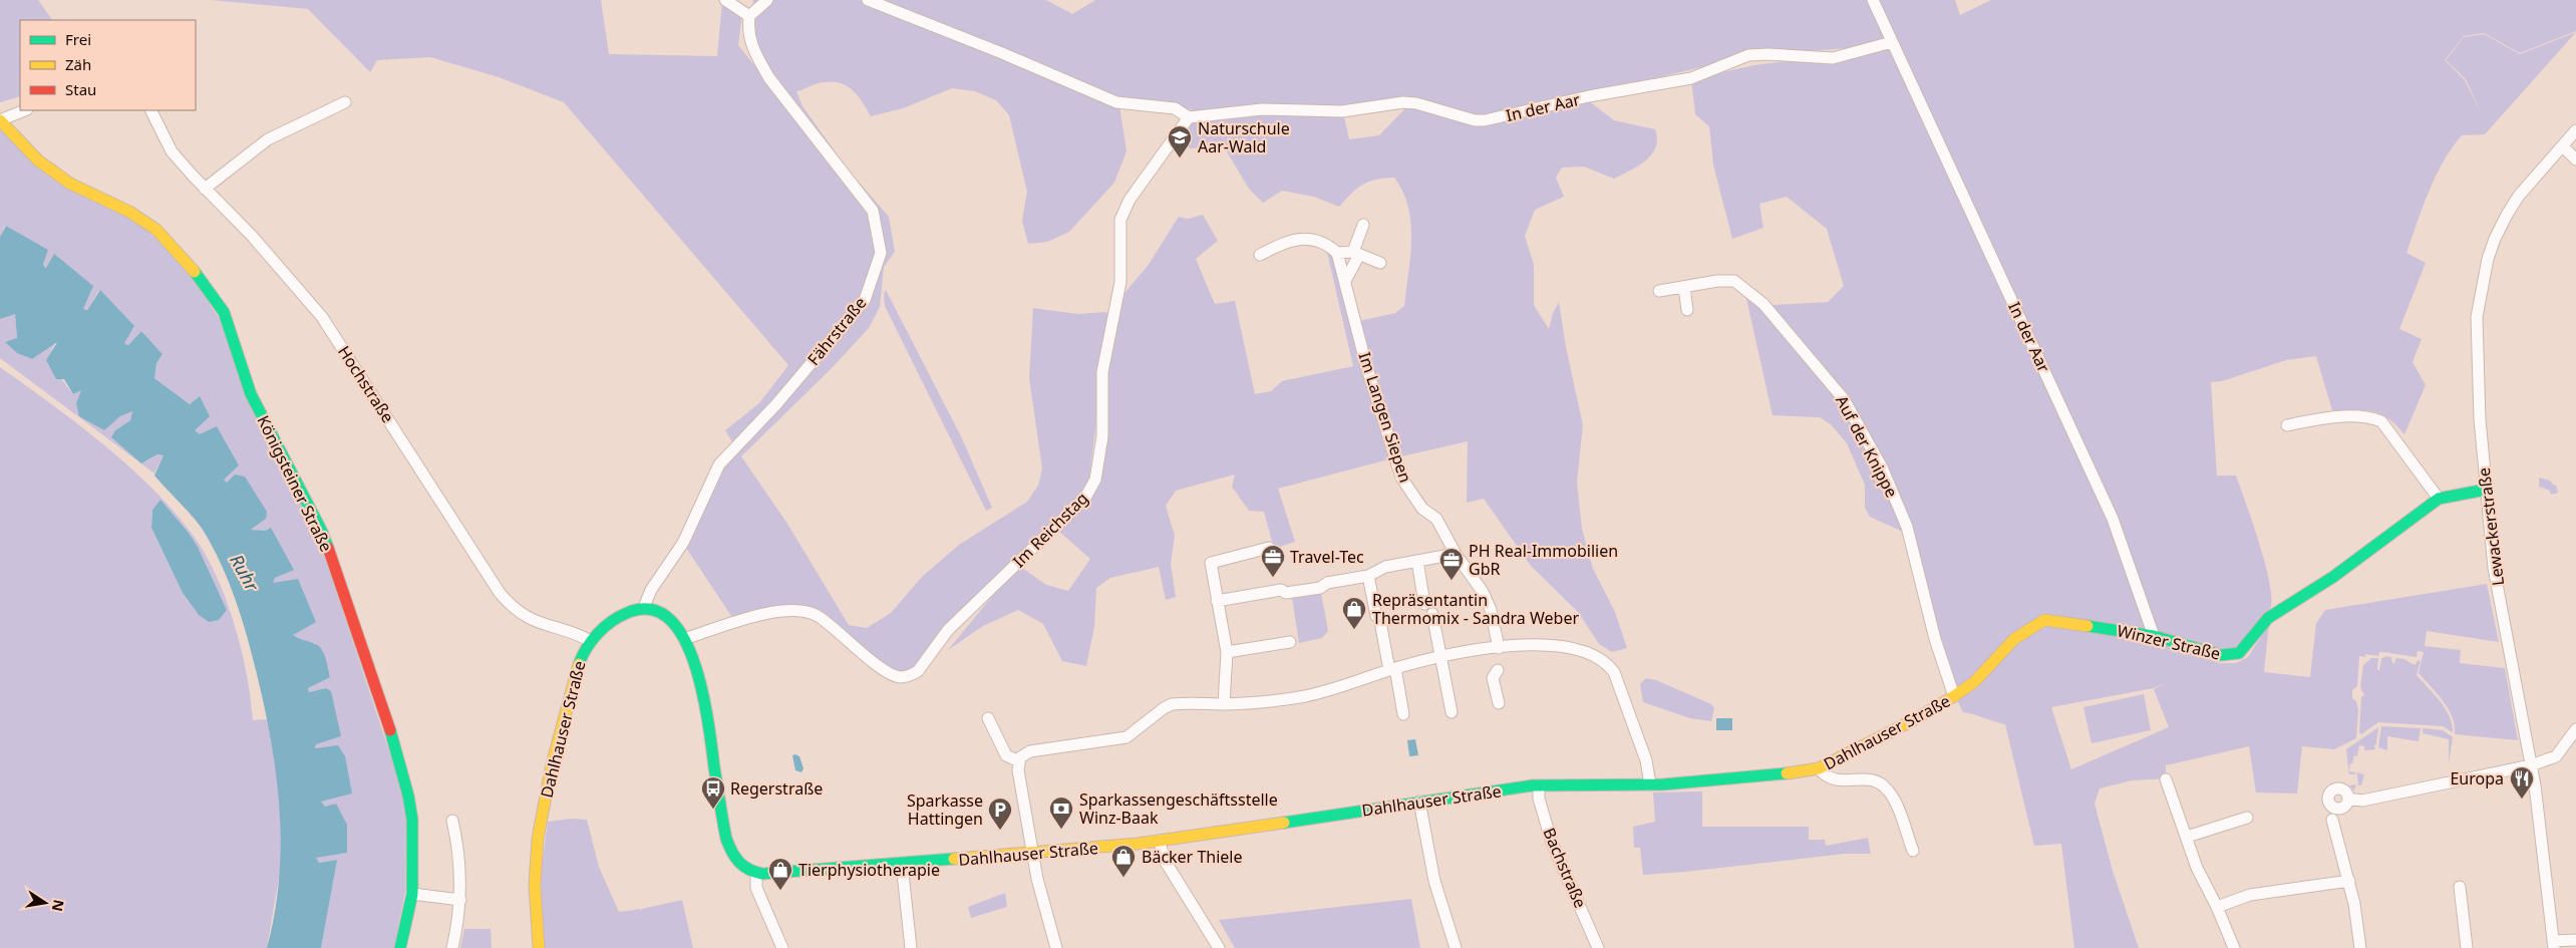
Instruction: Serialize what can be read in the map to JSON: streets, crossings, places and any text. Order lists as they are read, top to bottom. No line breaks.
{"streets":{"street":["In der Aar","Fährstraße","Hochstraße","Im Langen Siepen","Auf der Knippe","Königsteiner Straße","Lewackerstraße","Im Reichstag","Winzer Straße","Dahlhauser Straße","Bachstraße"]},"crossings":[["In der Aar","Im Reichstag"],["In der Aar","Winzer Straße"],["Fährstraße","Dahlhauser Straße"],["Hochstraße","Dahlhauser Straße"],["Auf der Knippe","Winzer Straße"],["Auf der Knippe","Dahlhauser Straße"],["Lewackerstraße","Winzer Straße"],["Winzer Straße","Dahlhauser Straße"],["Dahlhauser Straße","Bachstraße"]],"water":["Ruhr"],"places":{"school or university":["Naturschule Aar-Wald"],"office":["Travel-Tec","PH Real-Immobilien GbR"],"shop":["Repräsentantin Thermomix - Sandra Weber","Bäcker Thiele","Tierphysiotherapie"],"restaurant":["Europa"],"bus stop":["Regerstraße"],"bank":["Sparkassengeschäftsstelle Winz-Baak"],"parking":["Sparkasse Hattingen"]},"legend":["Frei","Zäh","Stau"],"north":"right"}
